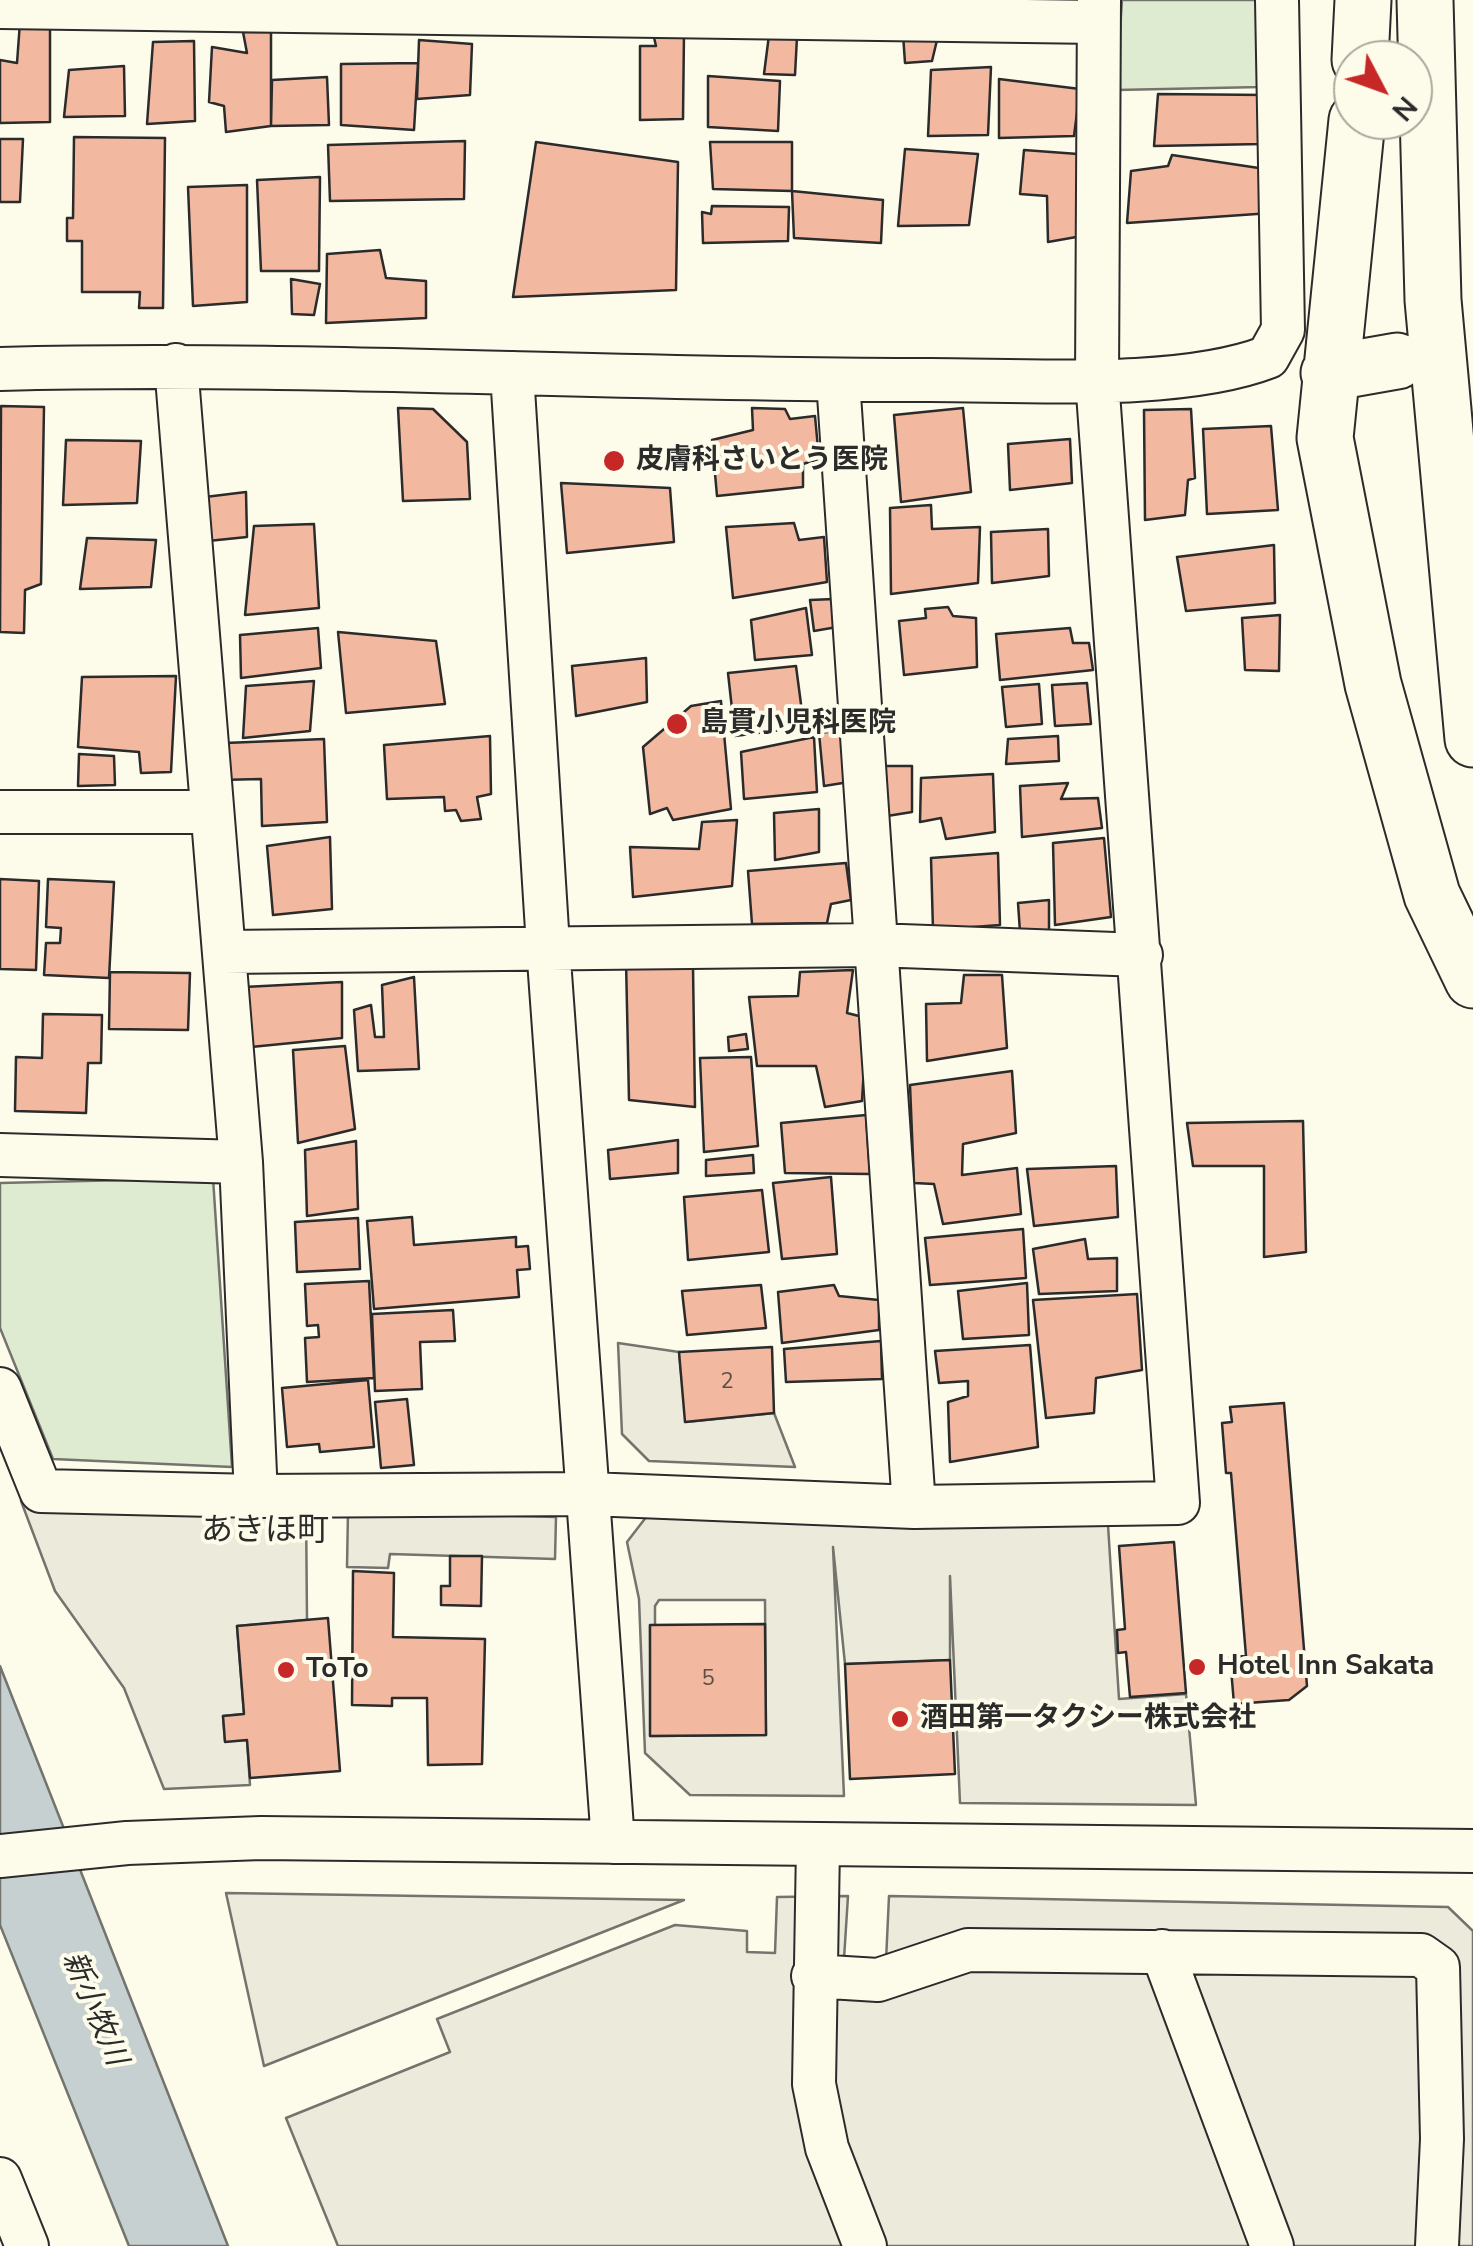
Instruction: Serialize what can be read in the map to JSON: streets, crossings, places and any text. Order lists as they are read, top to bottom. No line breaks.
{"districts":["あきほ町"],"water":["新小牧川"],"places":["皮膚科さいとう医院","島貫小児科医院","Hotel Inn Sakata","ToTo","酒田第一タクシー株式会社"],"house_numbers":["2","5"],"north":"bottom right"}
